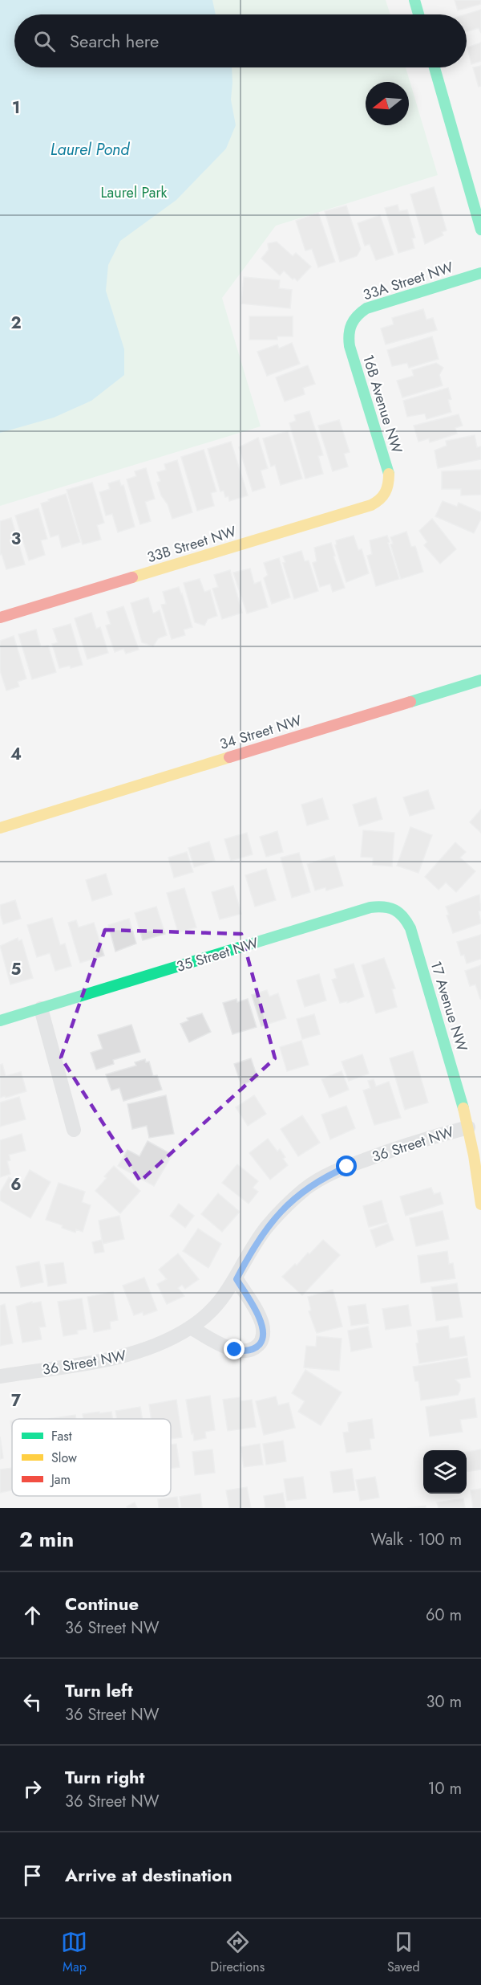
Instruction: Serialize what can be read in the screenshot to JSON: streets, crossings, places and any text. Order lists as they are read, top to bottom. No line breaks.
{"streets":{"street":["33A Street NW","16B Avenue NW","33B Street NW","34 Street NW","35 Street NW","17 Avenue NW","36 Street NW"]},"crossings":[["33A Street NW","16B Avenue NW"],["16B Avenue NW","33B Street NW"],["35 Street NW","17 Avenue NW"],["17 Avenue NW","36 Street NW"]],"water":["Laurel Pond"],"parks":["Laurel Park"],"legend":["Fast","Slow","Jam"],"north":"left","page":{"search":"Search here","heading":["2 min","Walk · 100 m"],"list":[["Continue","36 Street NW","60 m"],["Turn left","36 Street NW","30 m"],["Turn right","36 Street NW","10 m"],"Arrive at destination"],"nav":["Map","Directions","Saved"]},"grid":{"rows":["1","2","3","4","5","6","7"]}}
